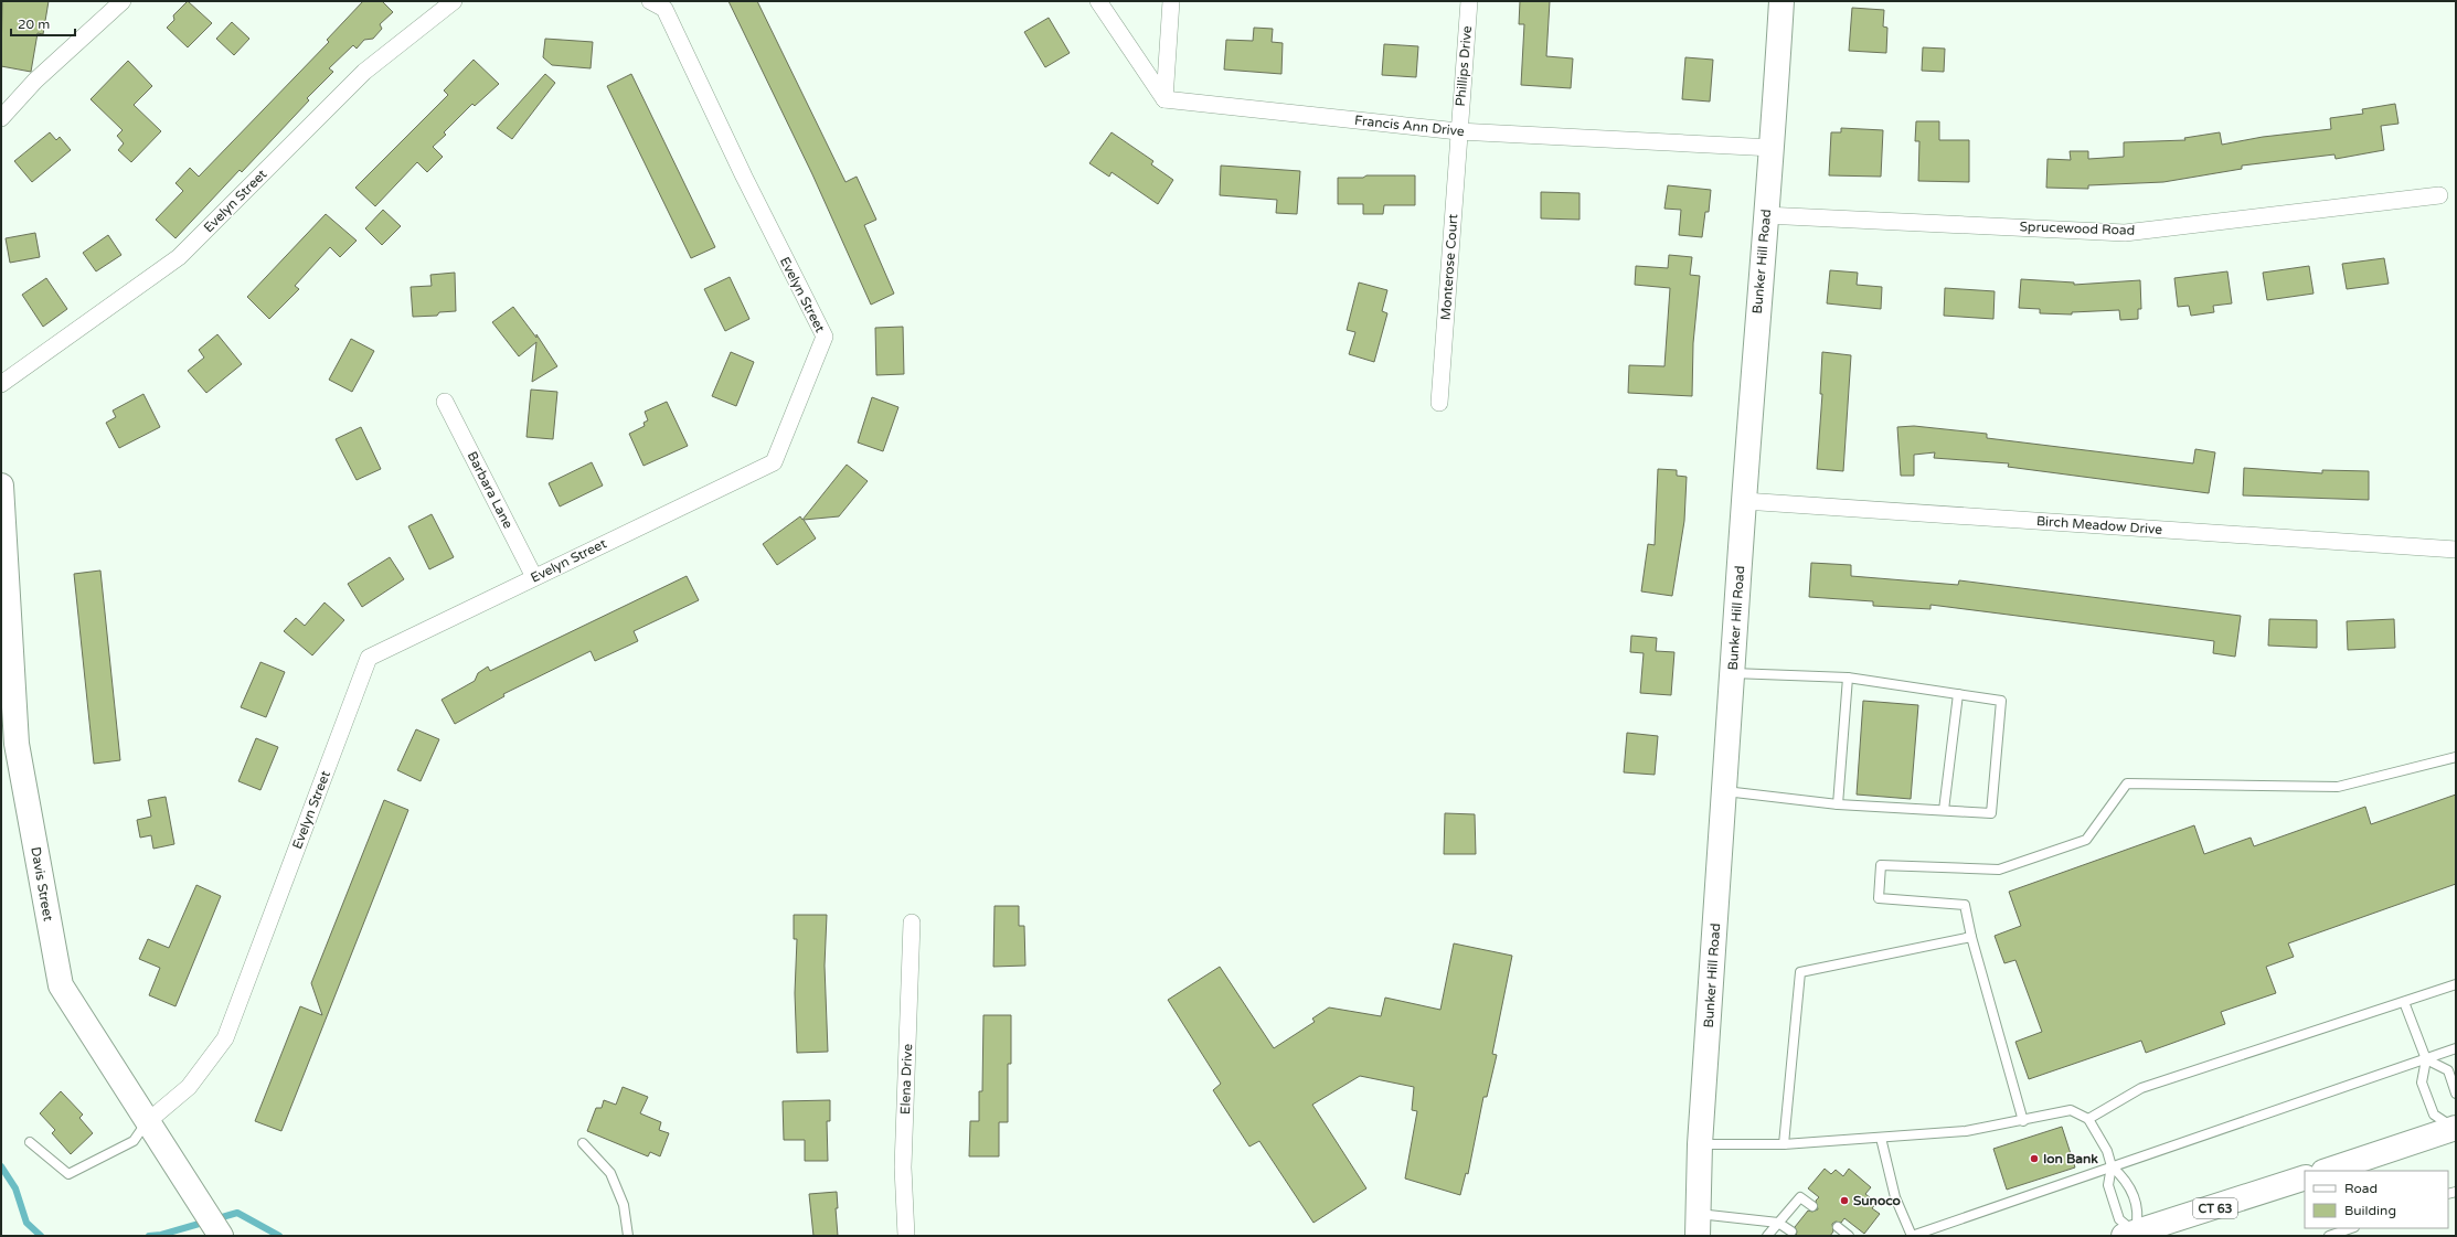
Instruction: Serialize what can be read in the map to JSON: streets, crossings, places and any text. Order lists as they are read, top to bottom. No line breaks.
{"streets":{"main road":["Bunker Hill Road","Davis Street","CT 63"],"street":["Phillips Drive","Francis Ann Drive","Evelyn Street","Sprucewood Road","Monterose Court","Barbara Lane","Birch Meadow Drive","Elena Drive"]},"crossings":[["Phillips Drive","Francis Ann Drive"],["Phillips Drive","Monterose Court"],["Francis Ann Drive","Bunker Hill Road"],["Francis Ann Drive","Monterose Court"],["Evelyn Street","Barbara Lane"],["Evelyn Street","Davis Street"],["Sprucewood Road","Bunker Hill Road"],["Bunker Hill Road","Birch Meadow Drive"]],"places":["Ion Bank","Sunoco"],"legend":["Road","Building"],"scale_bar":"20 m"}
